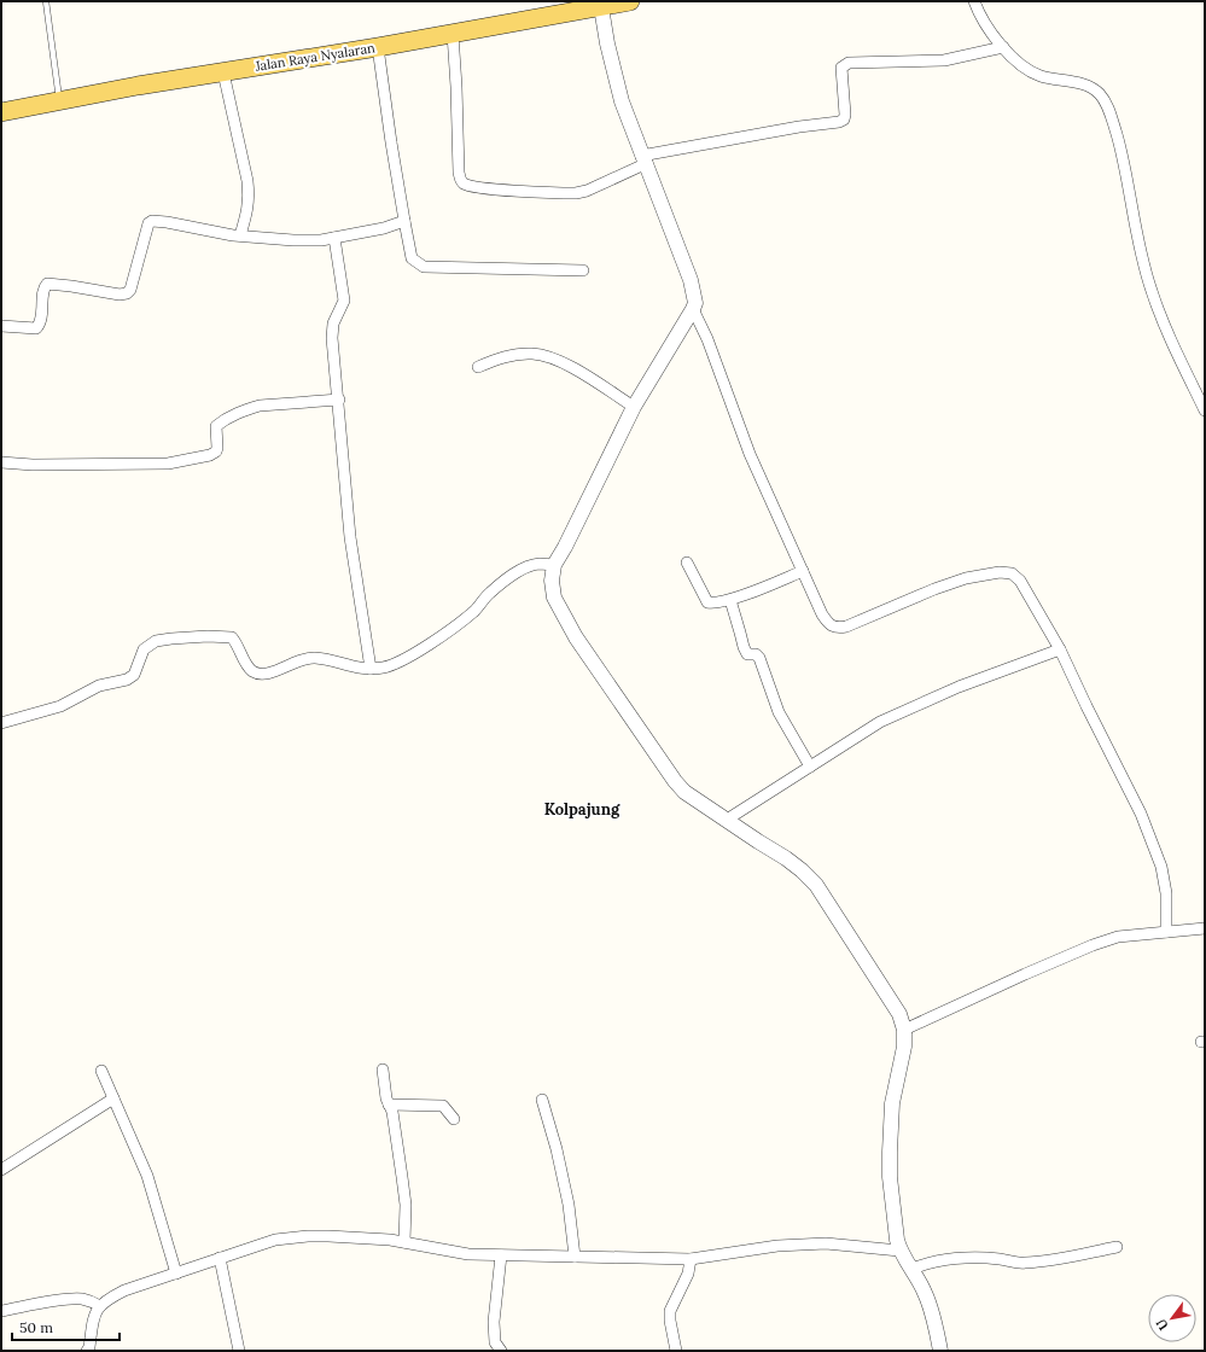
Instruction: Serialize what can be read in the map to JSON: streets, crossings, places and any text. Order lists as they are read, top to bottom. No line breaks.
{"streets":{"main road":["Jalan Raya Nyalaran"]},"districts":["Kolpajung"],"scale_bar":"50 m","north":"bottom left"}
